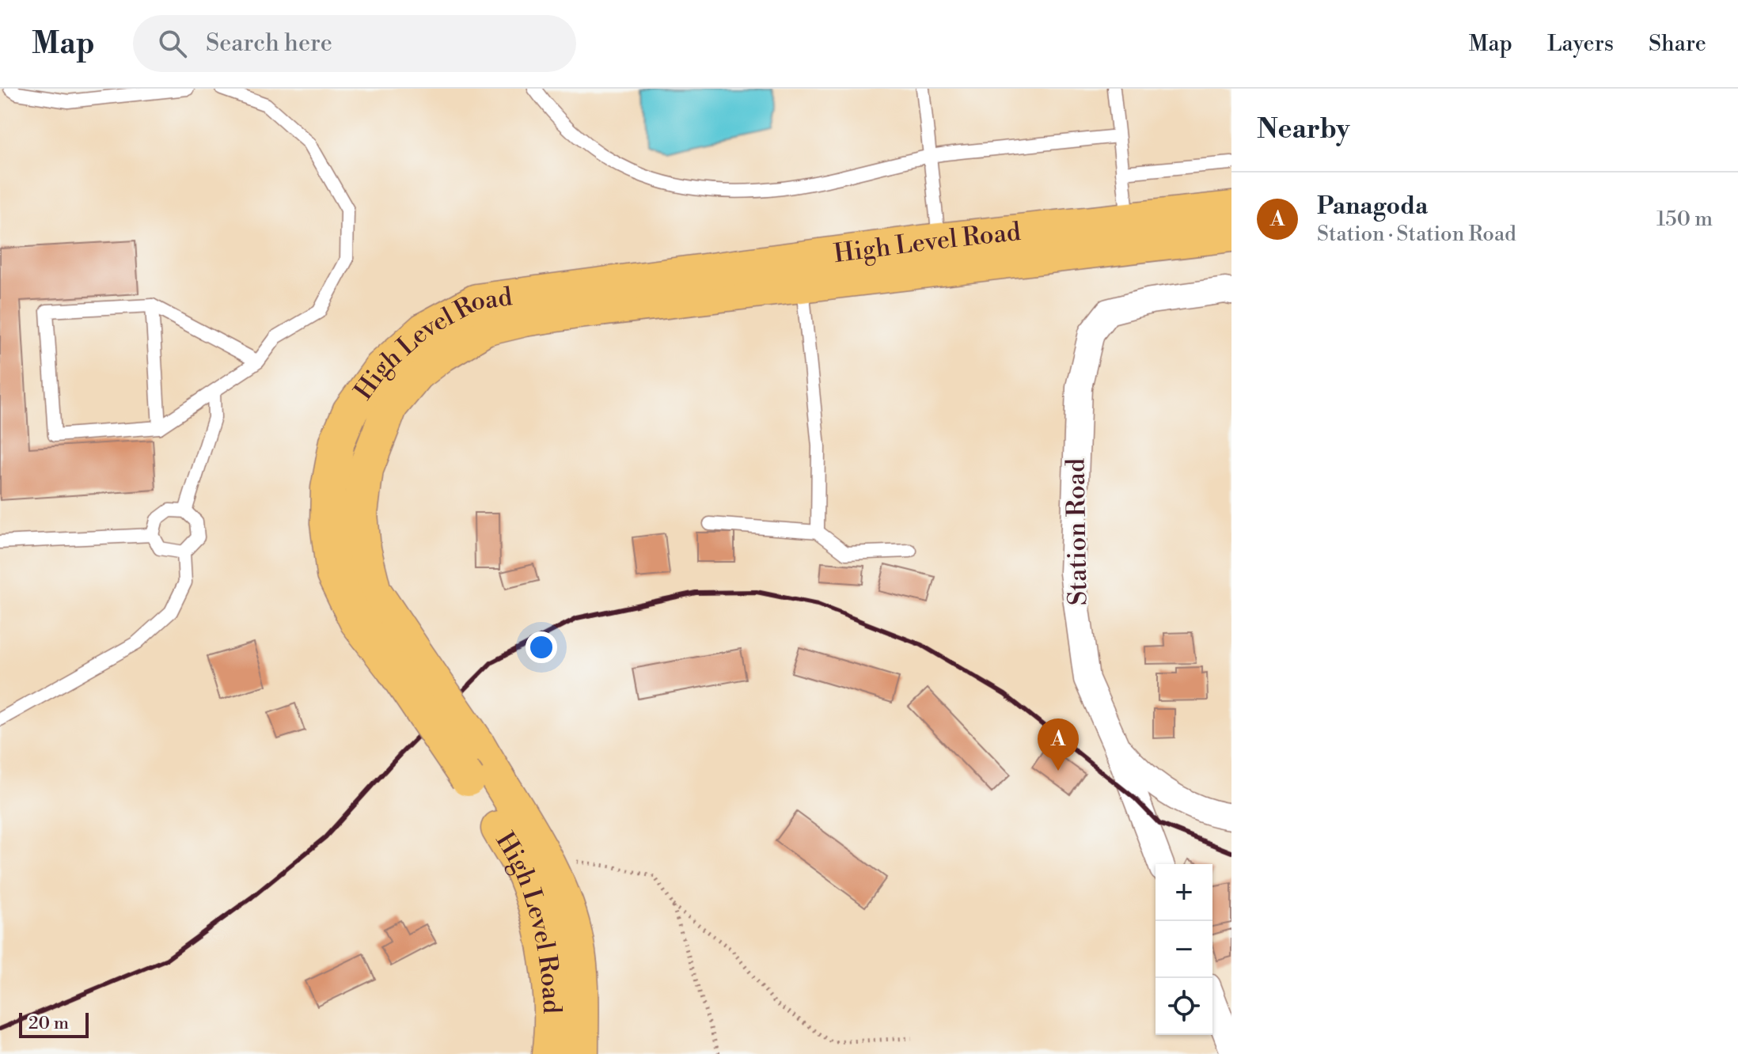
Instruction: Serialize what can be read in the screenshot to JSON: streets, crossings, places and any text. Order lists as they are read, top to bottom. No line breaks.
{"streets":{"highway":["High Level Road"],"street":["Station Road"]},"scale_bar":"20 m","page":{"header":"Map","search":"Search here","nav":["Map","Layers","Share"],"heading":"Nearby","list":[{"mark":"A","name":"Panagoda","note":"Station · Station Road","value":"150 m"}],"pins":"A","map_buttons":["+","−"],"scale":"20 m"}}
